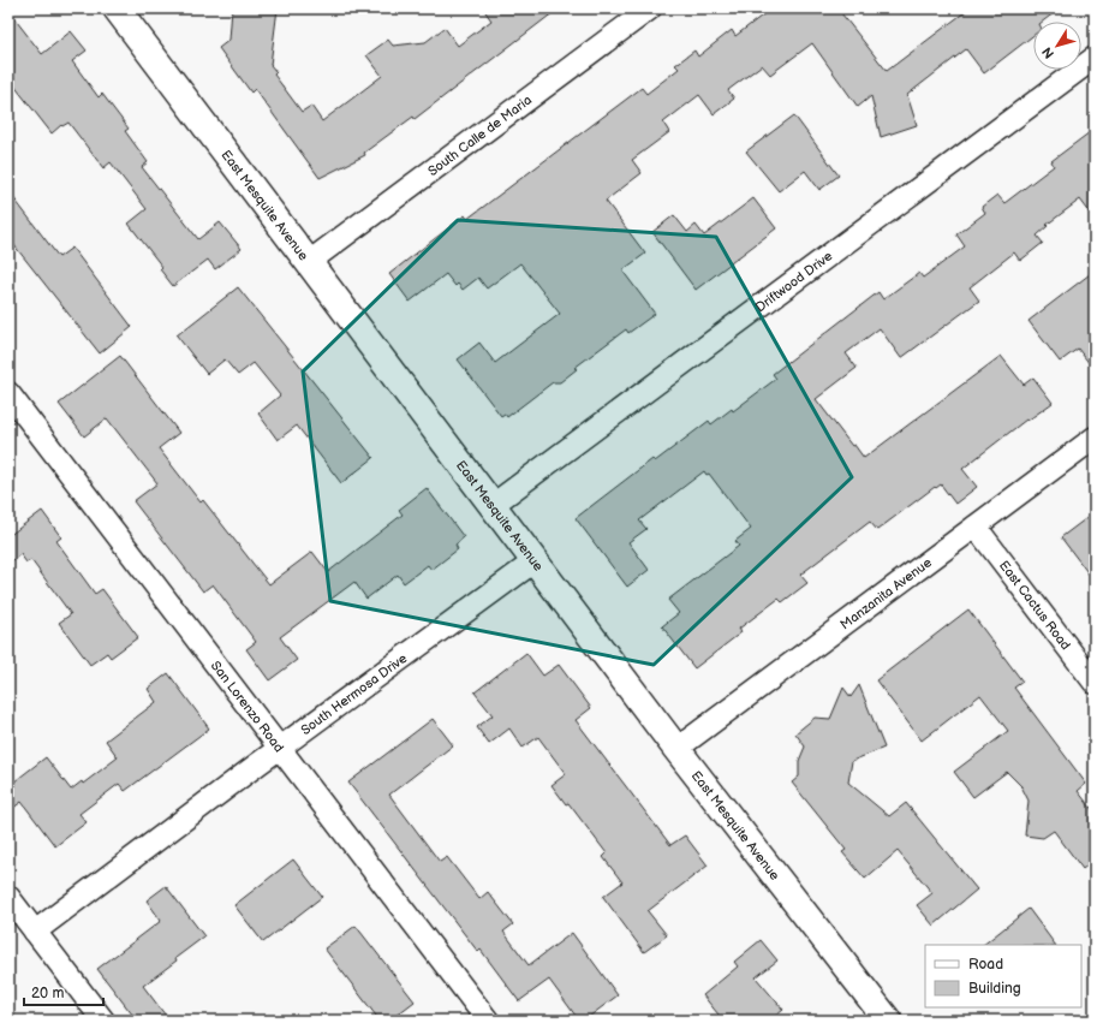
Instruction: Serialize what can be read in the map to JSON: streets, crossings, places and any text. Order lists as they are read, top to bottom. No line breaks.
{"streets":{"street":["South Calle de Maria","East Mesquite Avenue","Driftwood Drive","Manzanita Avenue","East Cactus Road","South Hermosa Drive","San Lorenzo Road"]},"crossings":[["South Calle de Maria","East Mesquite Avenue"],["East Mesquite Avenue","Driftwood Drive"],["East Mesquite Avenue","Manzanita Avenue"],["East Mesquite Avenue","South Hermosa Drive"],["Manzanita Avenue","East Cactus Road"],["South Hermosa Drive","San Lorenzo Road"]],"legend":["Road","Building"],"scale_bar":"20 m","north":"bottom left"}
